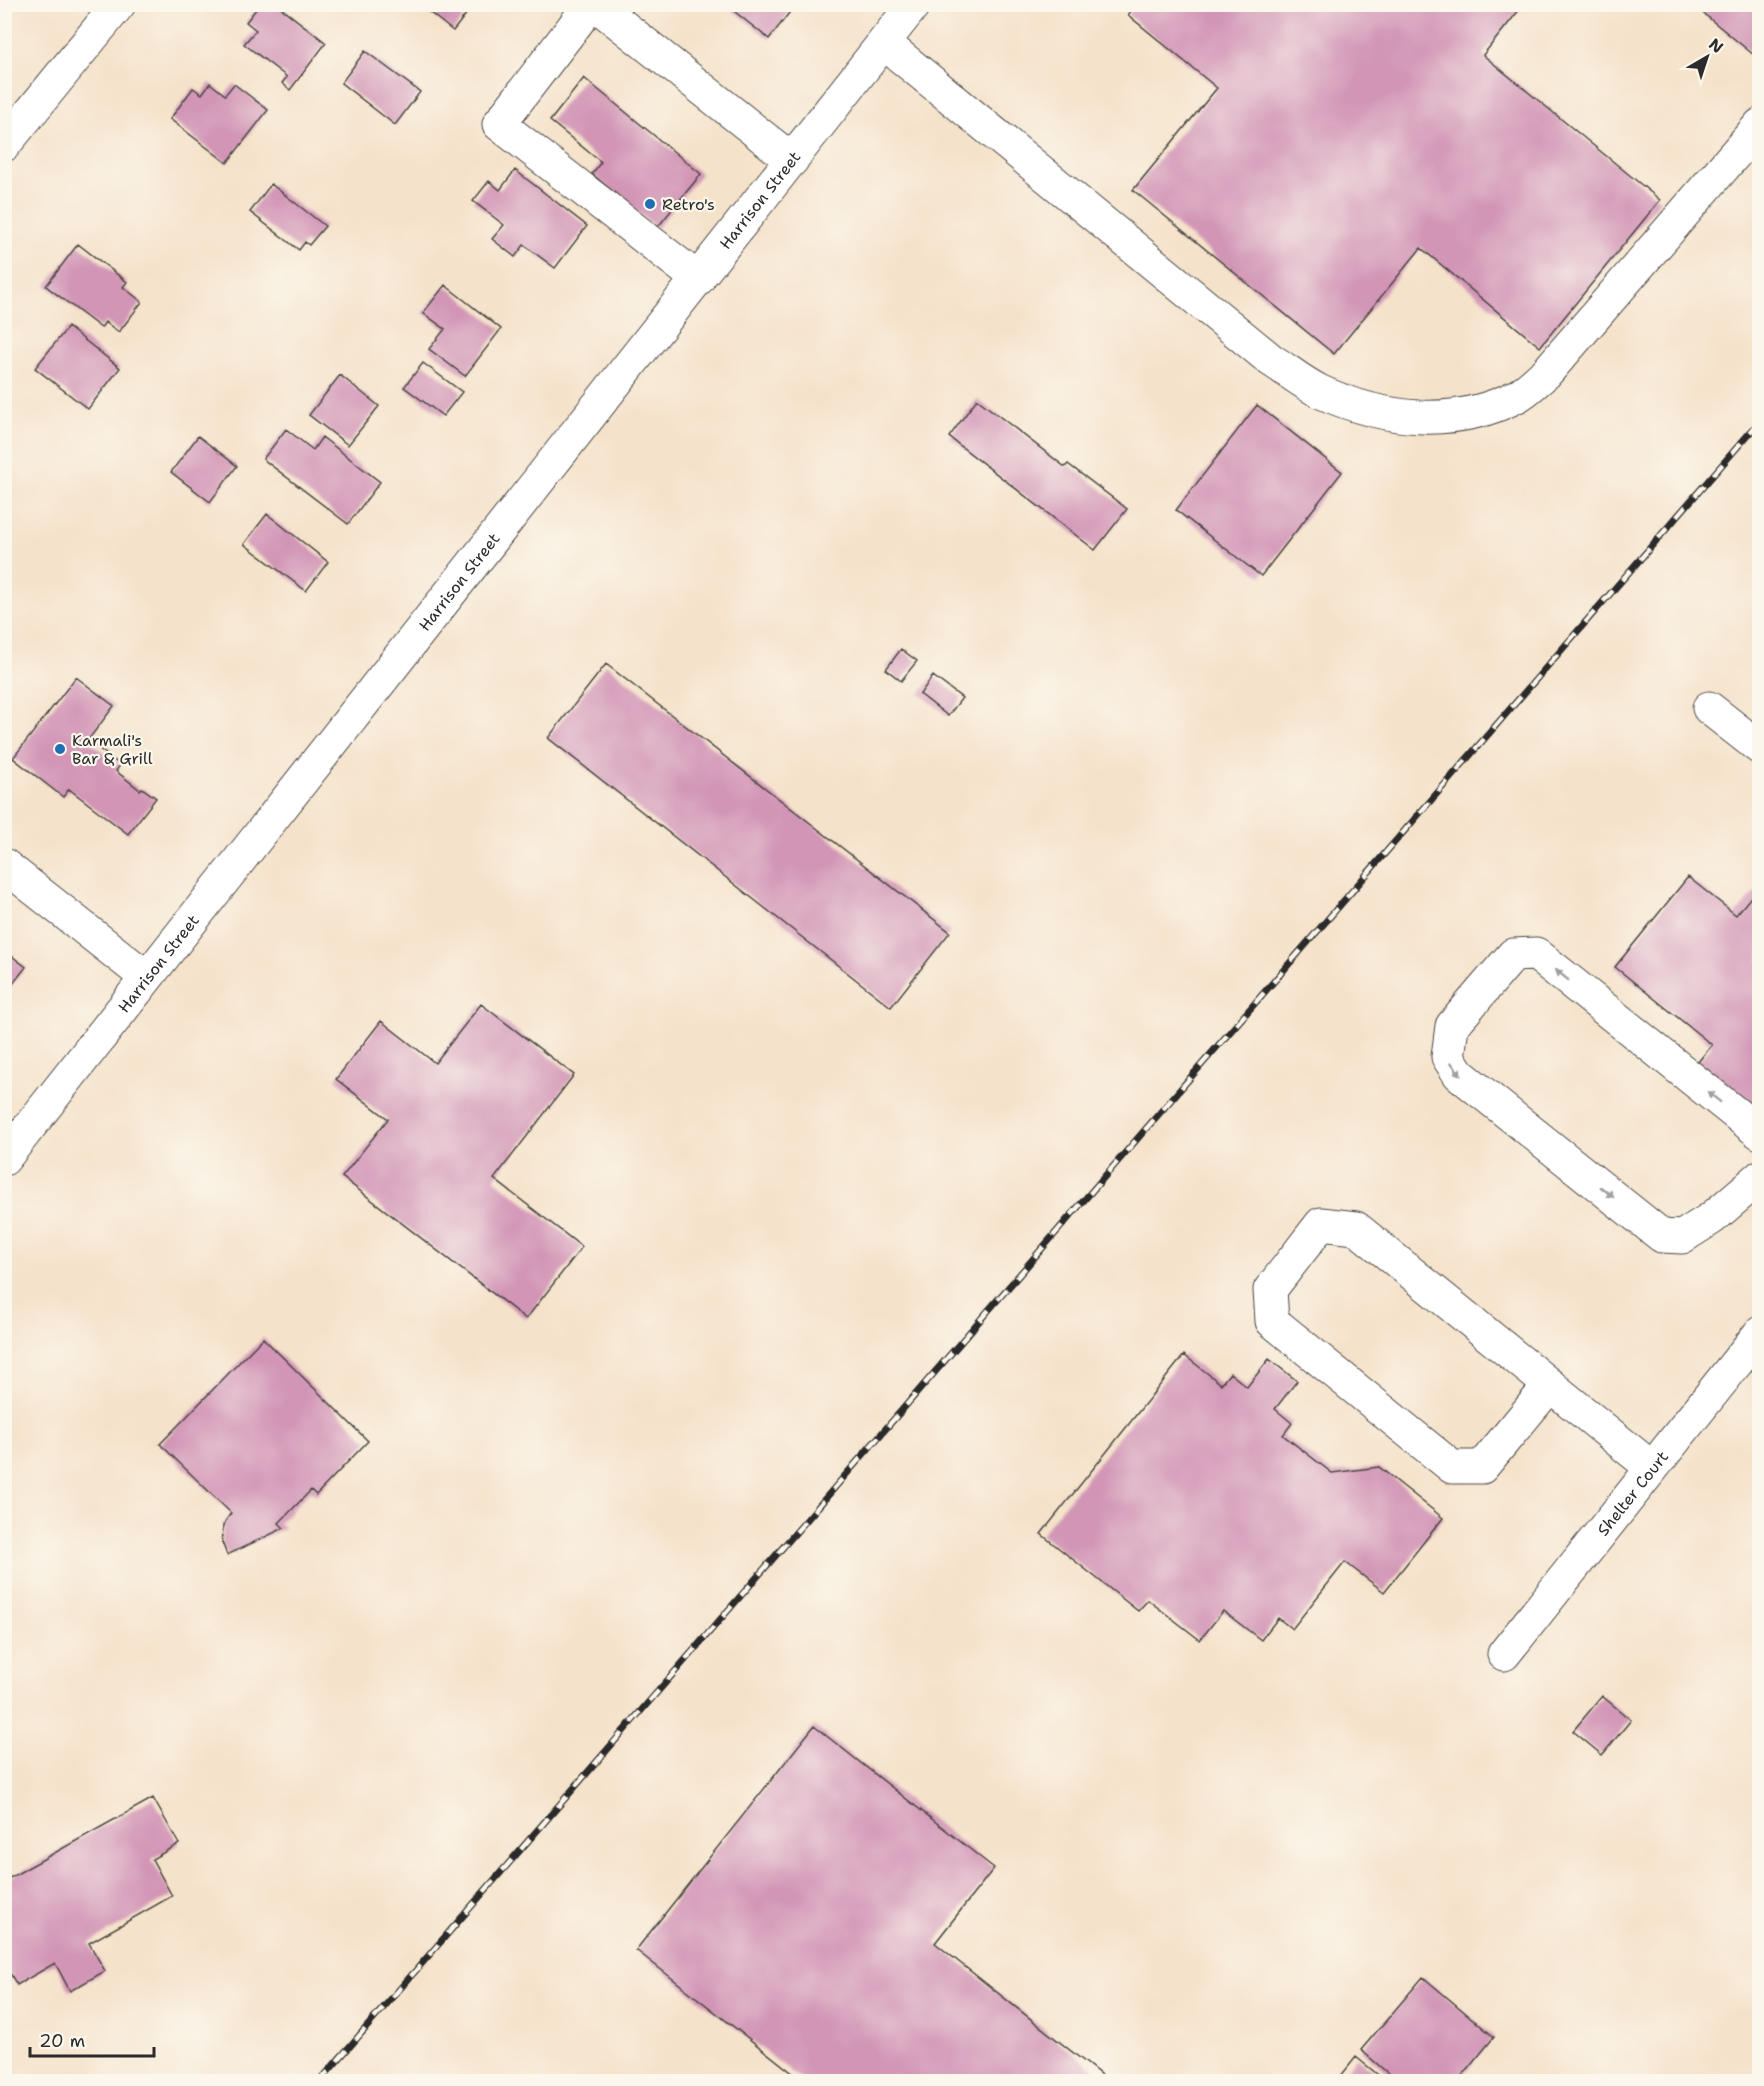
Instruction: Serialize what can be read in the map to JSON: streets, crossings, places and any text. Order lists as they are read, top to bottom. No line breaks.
{"streets":{"street":["Harrison Street","Shelter Court"]},"places":["Retro's","Karmali's Bar & Grill"],"scale_bar":"20 m","north":"top right"}
